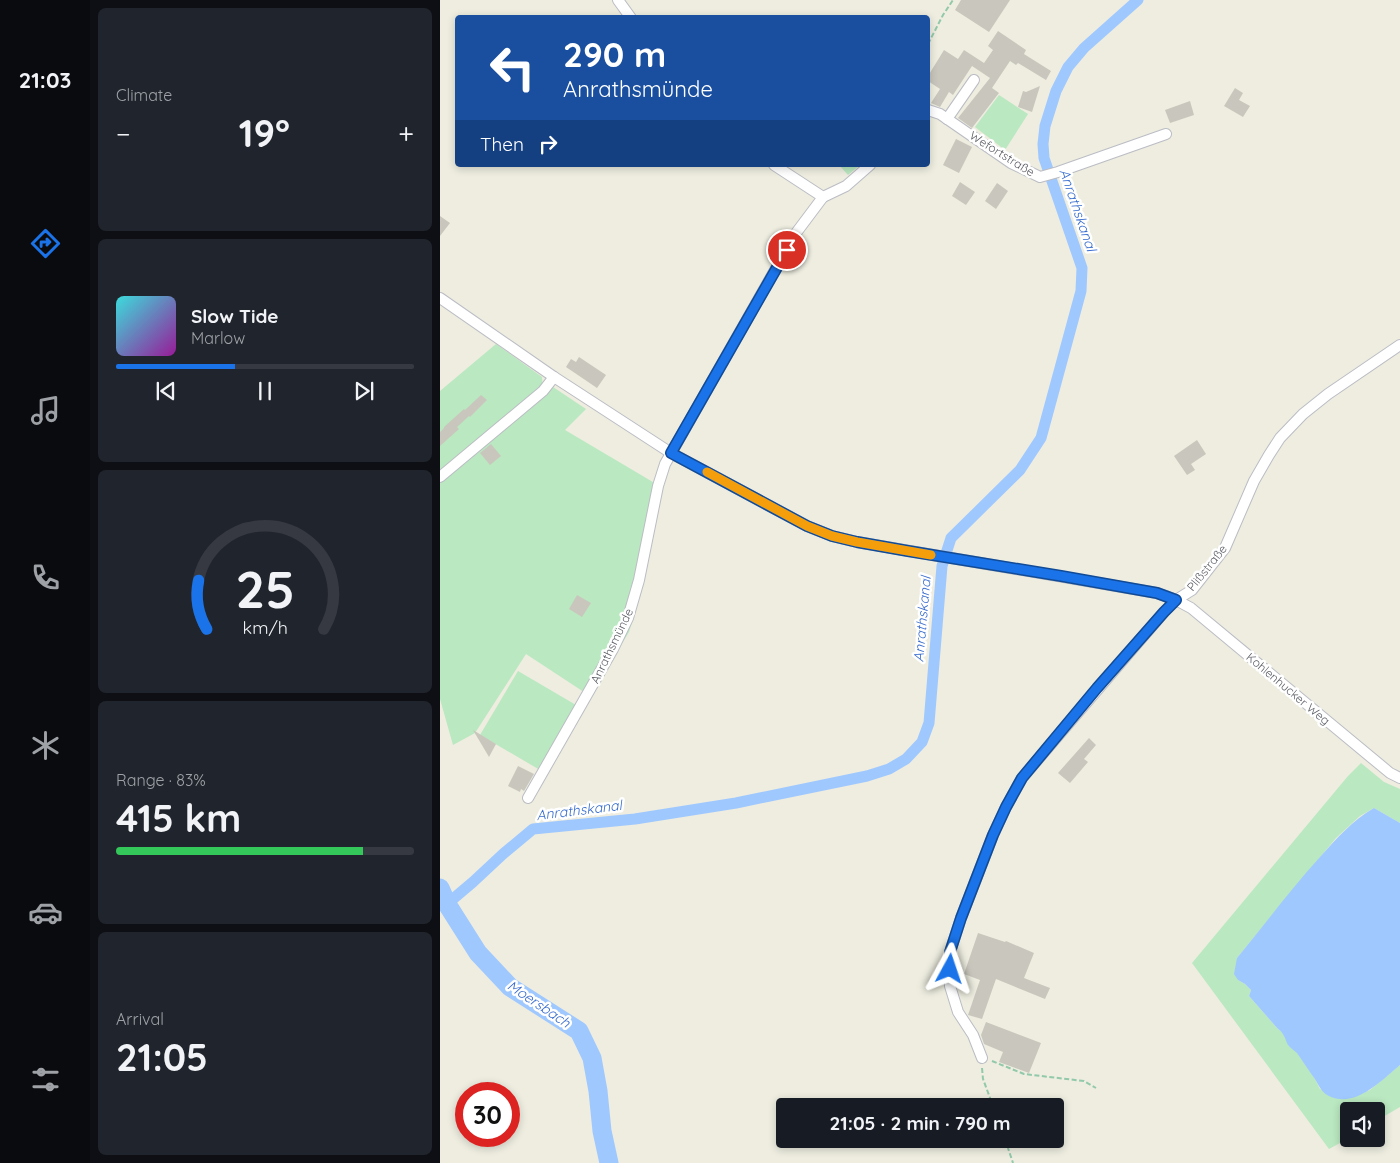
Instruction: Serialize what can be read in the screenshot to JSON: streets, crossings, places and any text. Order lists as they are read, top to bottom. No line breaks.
{"streets":{"street":["Wefortstraße","Plißstraße","Anrathsmünde","Kohlenhucker Weg"]},"crossings":[["Plißstraße","Kohlenhucker Weg"]],"water":["Anrathskanal","Moersbach"],"page":{"tabs":"21:03","tile":["Climate",["Range · 83%","415 km"],["Arrival","21:05"]],"turn":["290 m","Anrathsmünde"],"heat":["−","19°","+"],"then":"Then","song":["Slow Tide","Marlow"],"limit":"30","trip":"21:05 · 2 min · 790 m","gauge":["25","km/h"]}}
